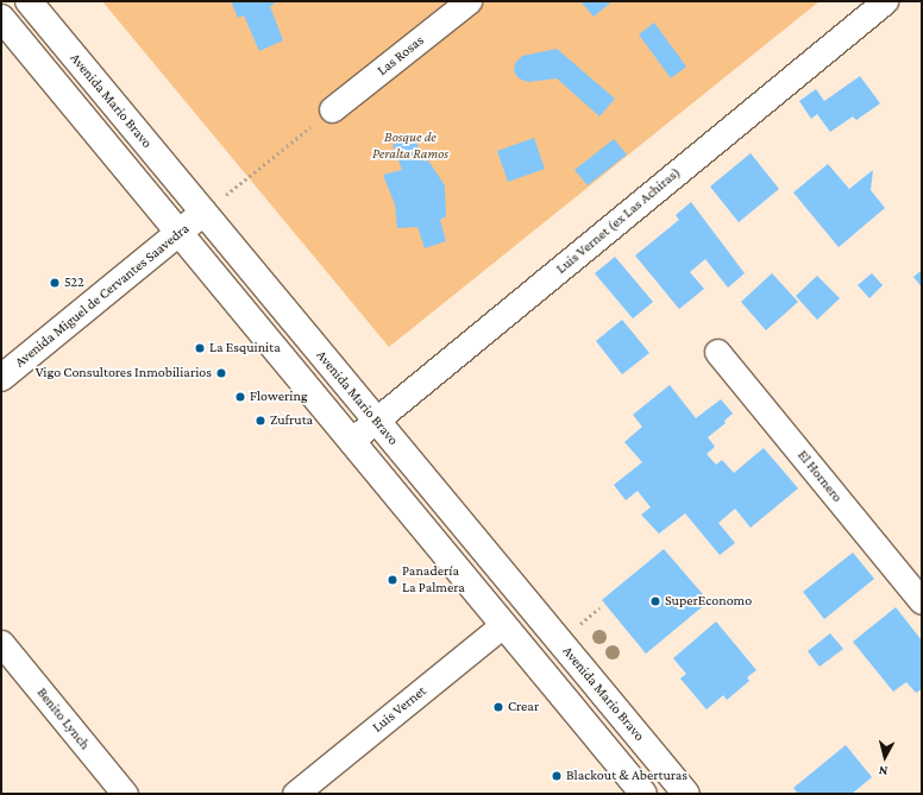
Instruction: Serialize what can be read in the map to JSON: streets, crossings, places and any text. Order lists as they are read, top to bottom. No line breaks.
{"streets":{"main road":["Avenida Mario Bravo","Avenida Miguel de Cervantes Saavedra"],"street":["Las Rosas","Luis Vernet (ex Las Achiras)","El Hornero","Luis Vernet","Benito Lynch"]},"crossings":[["Avenida Mario Bravo","Luis Vernet (ex Las Achiras)"],["Avenida Mario Bravo","Avenida Miguel de Cervantes Saavedra"]],"parks":["Bosque de Peralta Ramos"],"places":["522","La Esquinita","Vigo Consultores Inmobiliarios","Flowering","Zufruta","Panadería La Palmera","SuperEconomo","Crear","Blackout & Aberturas"],"north":"bottom"}
